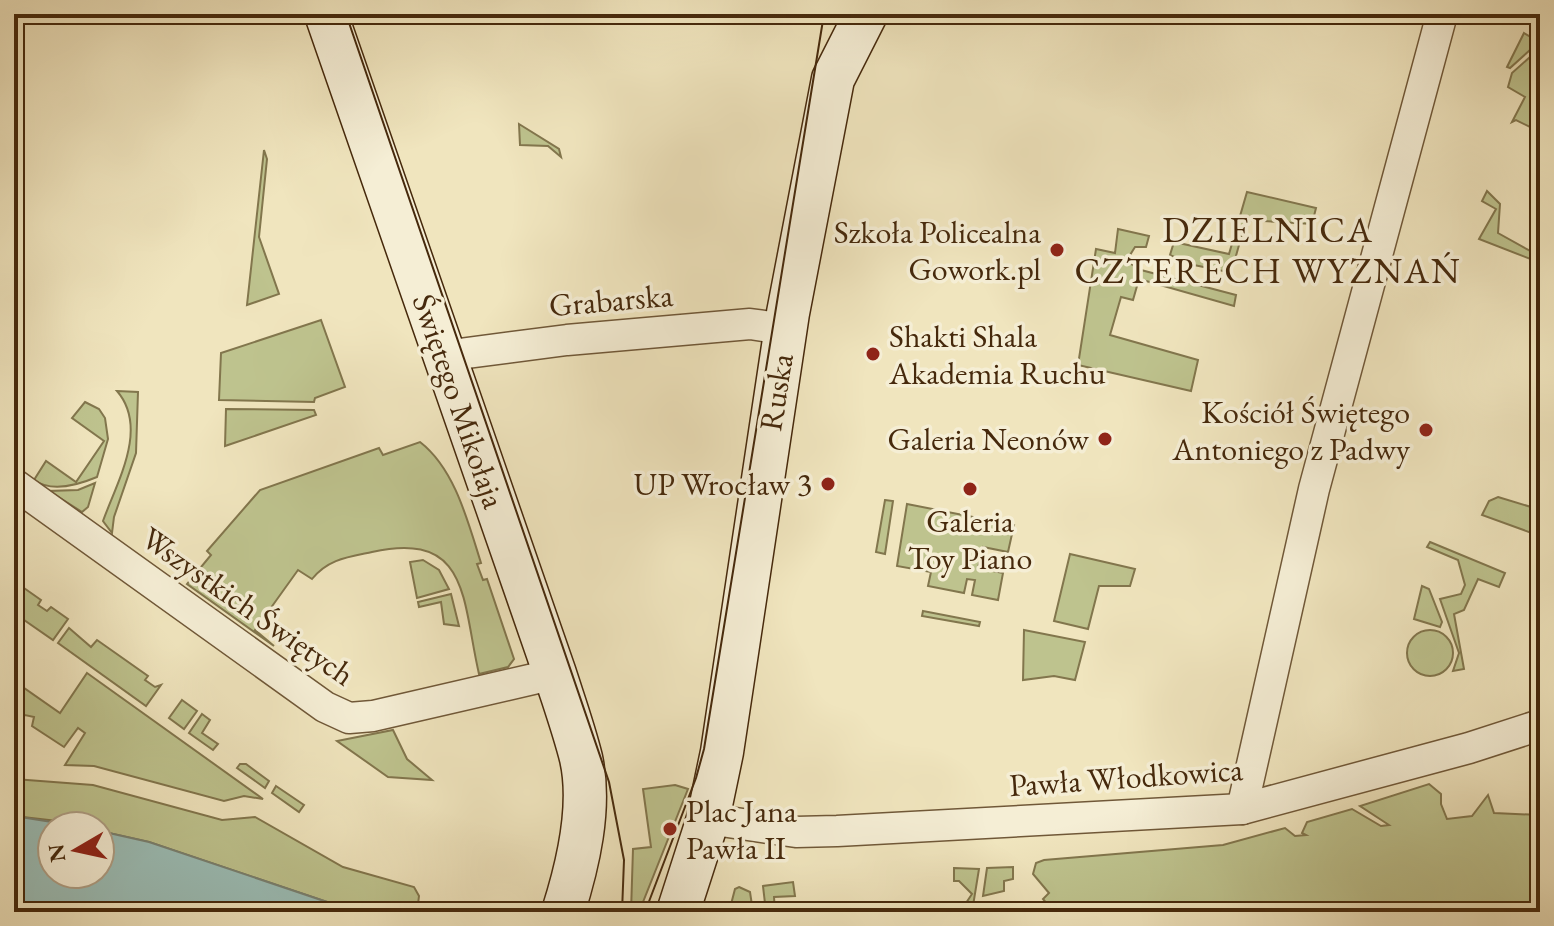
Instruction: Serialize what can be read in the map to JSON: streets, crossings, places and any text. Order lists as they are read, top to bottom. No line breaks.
{"streets":{"main road":["Ruska","Świętego Mikołaja"],"street":["Grabarska","Wszystkich Świętych","Pawła Włodkowica"]},"crossings":[["Grabarska","Ruska"],["Grabarska","Świętego Mikołaja"],["Ruska","Pawła Włodkowica"],["Świętego Mikołaja","Wszystkich Świętych"]],"districts":["DZIELNICA CZTERECH WYZNAŃ"],"places":["Szkoła Policealna Gowork.pl","Shakti Shala Akademia Ruchu","Kościół Świętego Antoniego z Padwy","Galeria Neonów","UP Wrocław 3","Galeria Toy Piano","Plac Jana Pawła II"],"north":"left"}
